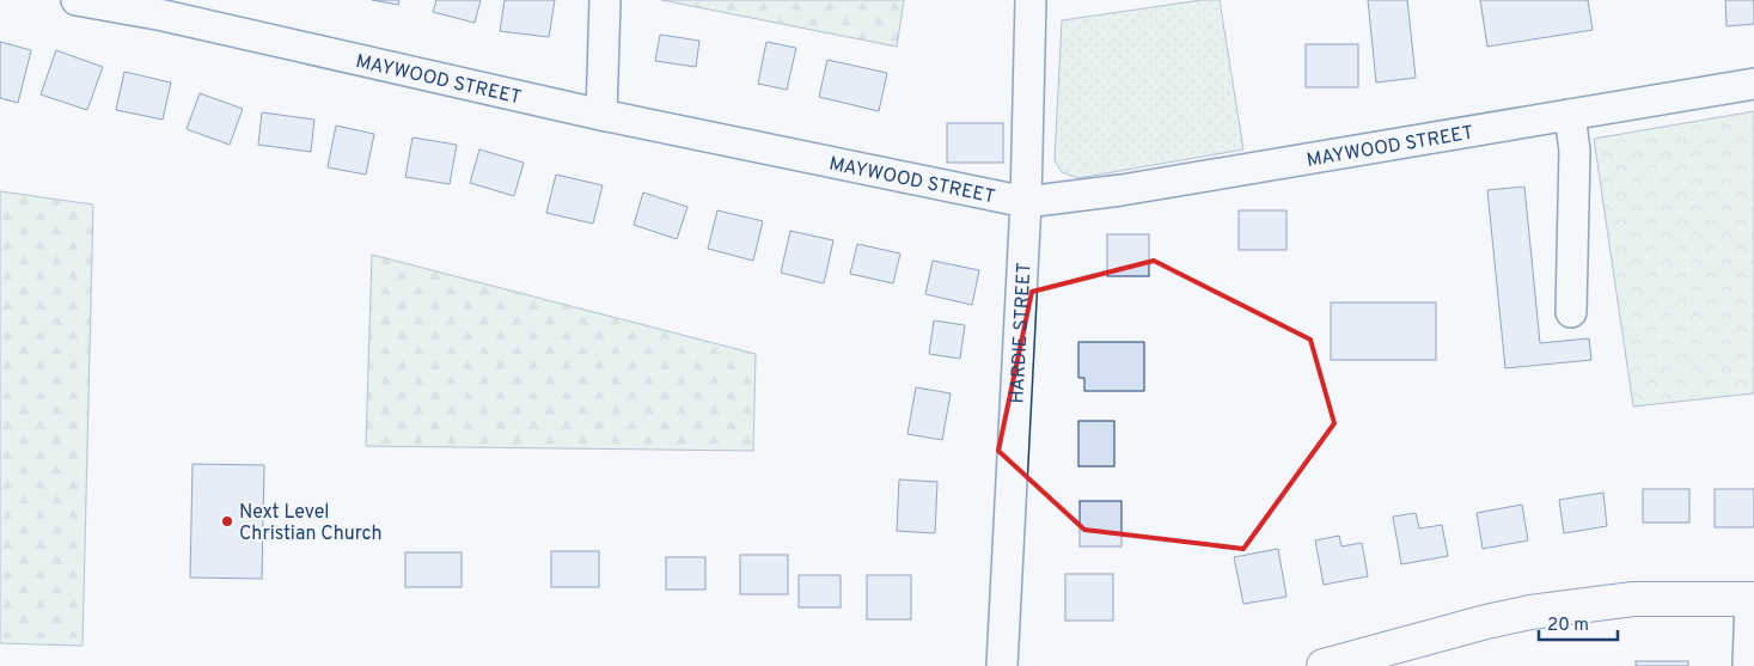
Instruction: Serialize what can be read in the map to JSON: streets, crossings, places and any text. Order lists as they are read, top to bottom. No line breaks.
{"streets":{"street":["MAYWOOD STREET","HARDIE STREET"]},"crossings":[["MAYWOOD STREET","HARDIE STREET"]],"places":["Next Level Christian Church"],"scale_bar":"20 m"}
